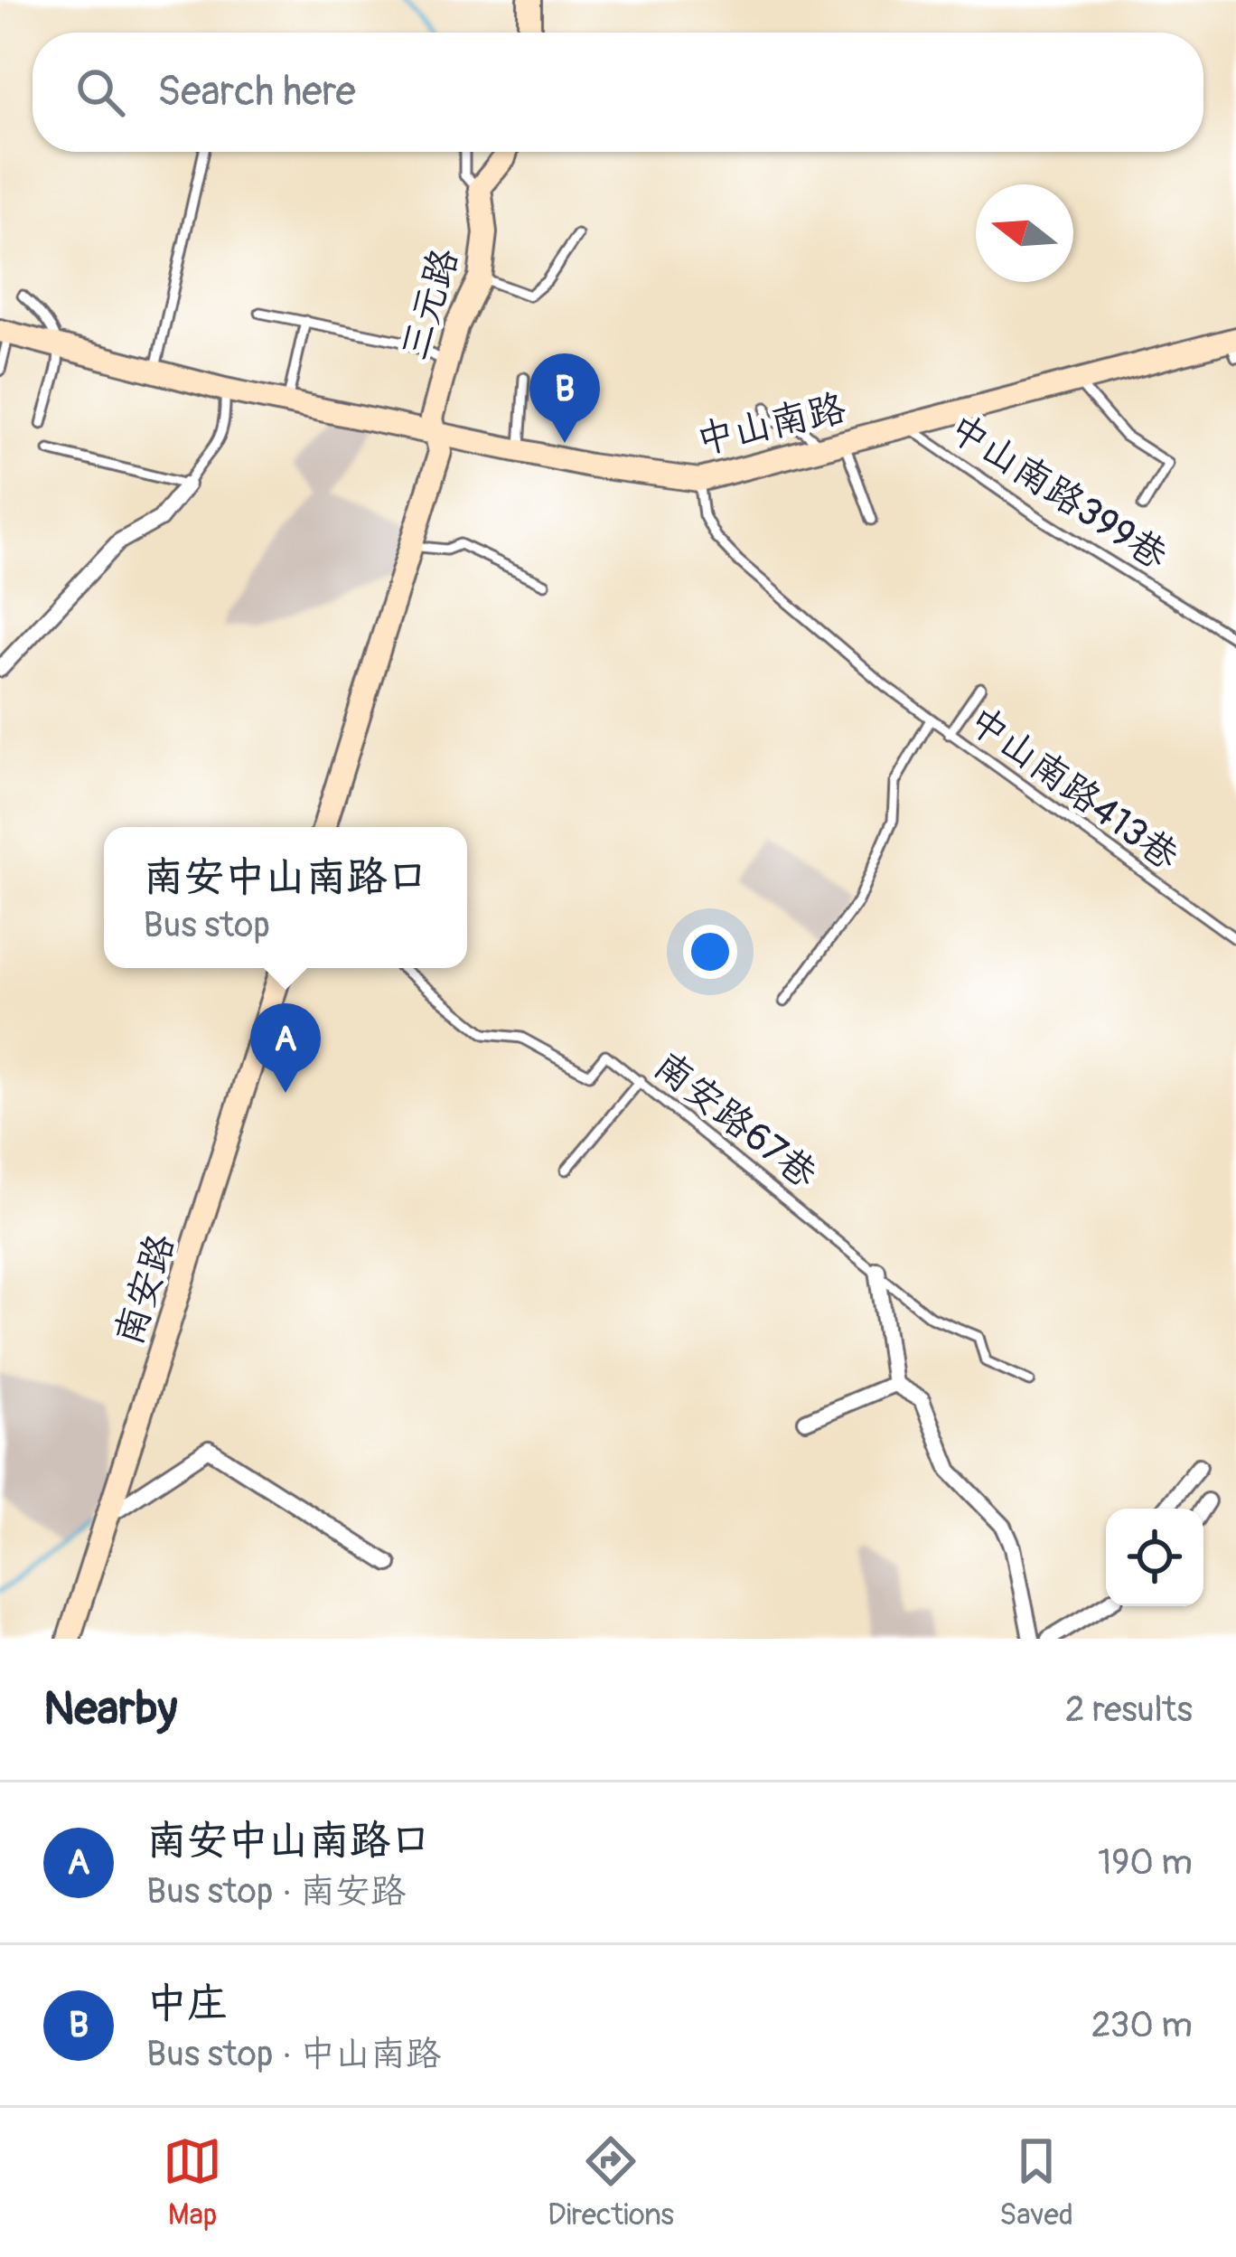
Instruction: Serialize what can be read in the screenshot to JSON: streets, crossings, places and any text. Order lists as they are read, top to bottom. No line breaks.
{"streets":{"street":["三元路","中山南路","南安路"],"lane":["中山南路399巷","中山南路413巷","南安路67巷"]},"crossings":[["三元路","中山南路"],["中山南路","中山南路399巷"],["中山南路","中山南路413巷"]],"north":"left","page":{"search":"Search here","pins":["B","A"],"popup":["南安中山南路口","Bus stop"],"heading":["Nearby","2 results"],"list":[{"mark":"A","name":"南安中山南路口","note":"Bus stop · 南安路","value":"190 m"},{"mark":"B","name":"中庄","note":"Bus stop · 中山南路","value":"230 m"}],"nav":["Map","Directions","Saved"]}}
